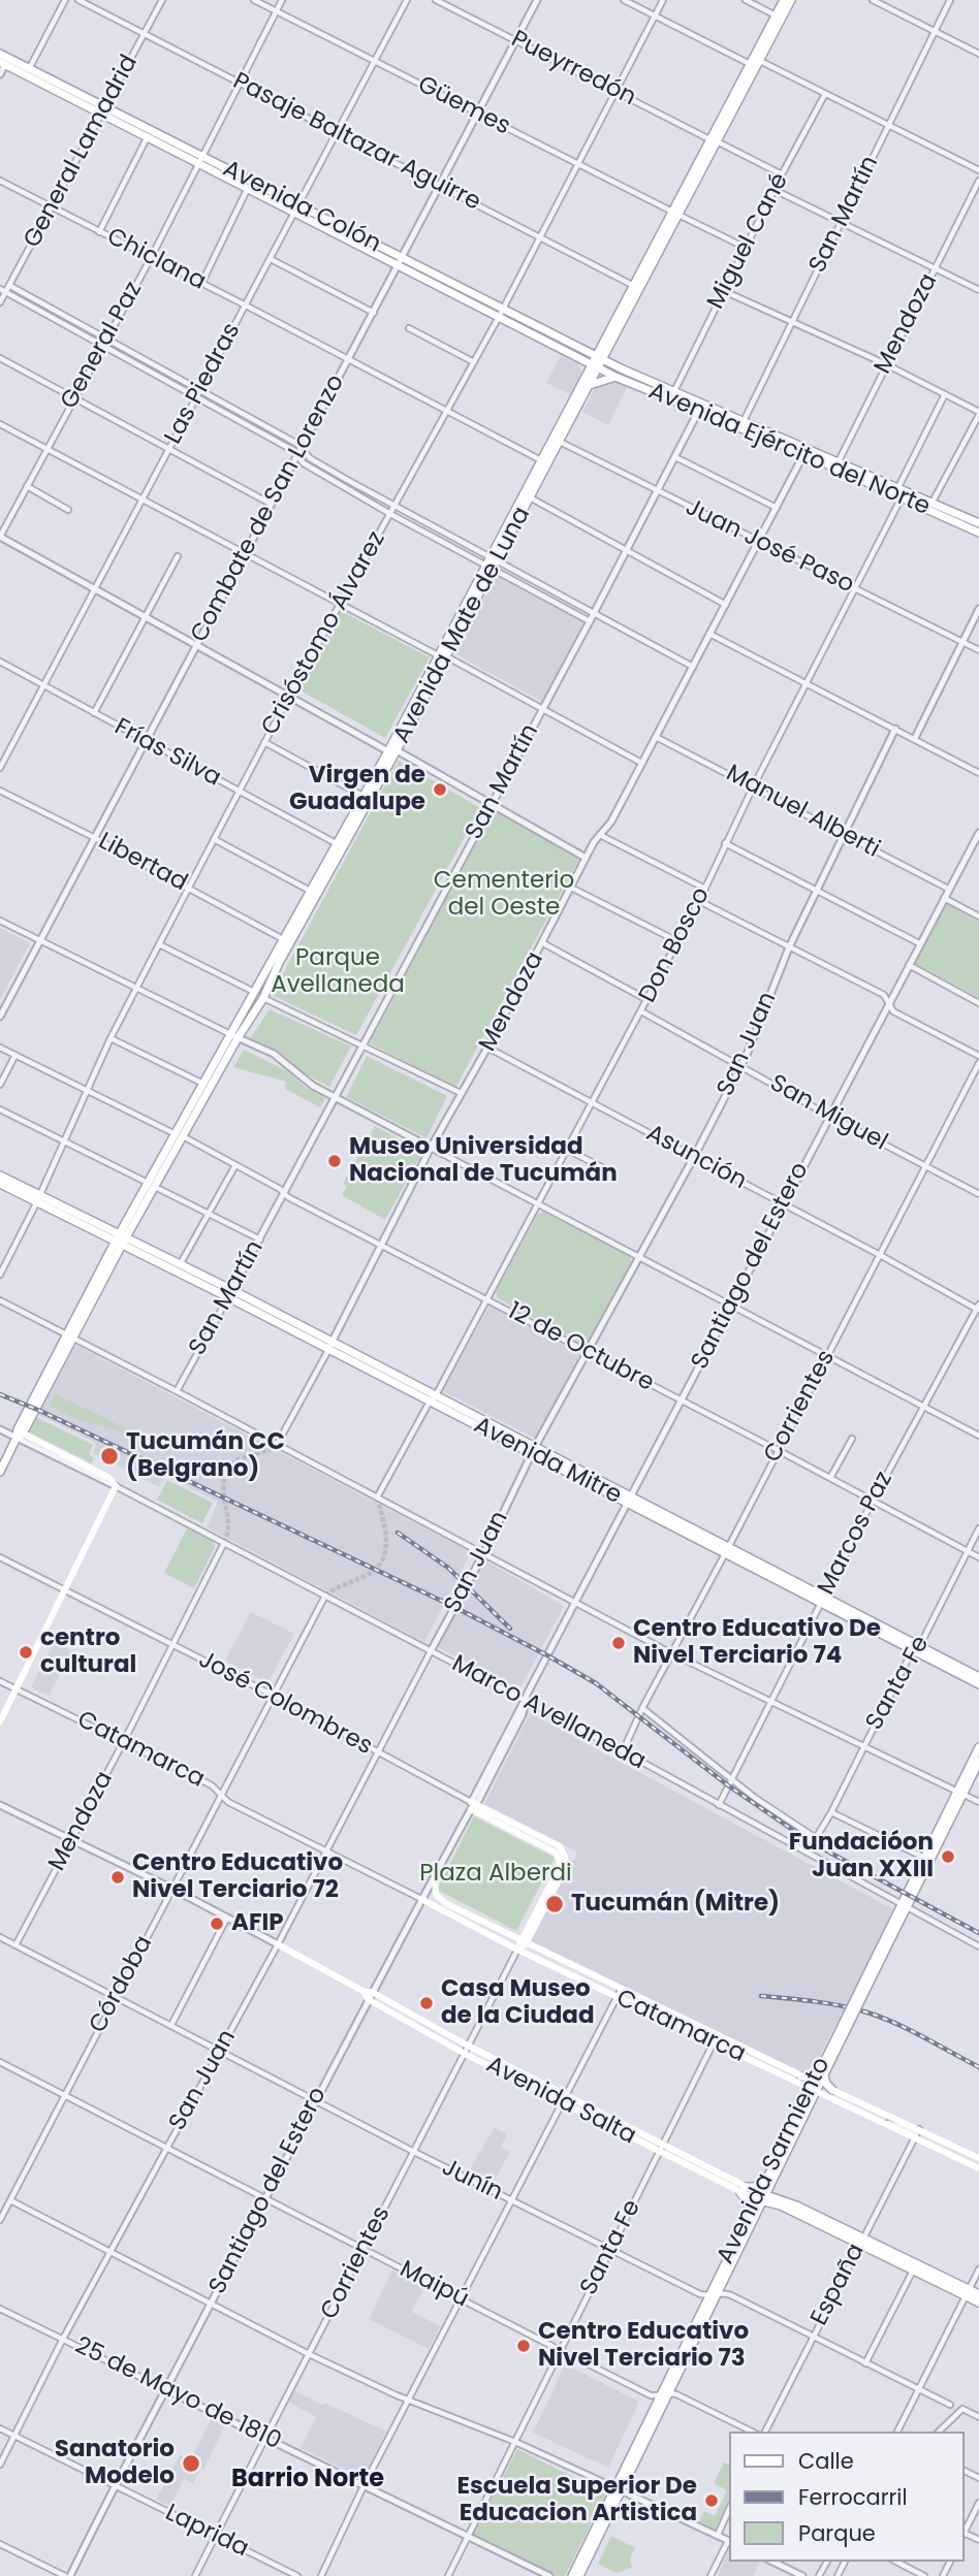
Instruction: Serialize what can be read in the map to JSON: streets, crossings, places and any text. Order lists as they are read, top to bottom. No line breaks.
{"streets":{"main road":["Avenida Colón","Avenida Ejército del Norte","Avenida Mate de Luna","Corrientes","Avenida Mitre","José Colombres","Marco Avellaneda","Catamarca","Avenida Salta","Avenida Sarmiento"],"street":["Pueyrredón","Güemes","Pasaje Baltazar Aguirre","General Lamadrid","San Martín","Miguel Cané","Chiclana","Mendoza","General Paz","Las Piedras","Combate de San Lorenzo","Juan José Paso","Crisóstomo Álvarez","Frías Silva","Manuel Alberti","Libertad","Don Bosco","San Juan","San Miguel","Asunción","Santiago del Estero","12 de Octubre","Marcos Paz","Santa Fe","Córdoba","Junín","Maipú","España","25 de Mayo de 1810","Laprida"]},"crossings":[["Pueyrredón","Miguel Cané"],["Pueyrredón","Combate de San Lorenzo"],["Pueyrredón","Avenida Mate de Luna"],["Pueyrredón","Crisóstomo Álvarez"],["Güemes","Miguel Cané"],["Güemes","General Paz"],["Güemes","Las Piedras"],["Güemes","Combate de San Lorenzo"],["Güemes","Avenida Mate de Luna"],["Güemes","Crisóstomo Álvarez"],["Pasaje Baltazar Aguirre","General Lamadrid"],["Pasaje Baltazar Aguirre","General Paz"],["Pasaje Baltazar Aguirre","Las Piedras"],["Pasaje Baltazar Aguirre","Combate de San Lorenzo"],["Pasaje Baltazar Aguirre","Avenida Mate de Luna"],["Pasaje Baltazar Aguirre","Crisóstomo Álvarez"],["General Lamadrid","Avenida Colón"],["General Lamadrid","Chiclana"],["Avenida Colón","General Paz"],["Avenida Colón","Las Piedras"],["Avenida Colón","Avenida Ejército del Norte"],["Avenida Colón","Combate de San Lorenzo"],["Avenida Colón","Avenida Mate de Luna"],["Avenida Colón","Crisóstomo Álvarez"],["San Martín","Avenida Ejército del Norte"],["San Martín","Juan José Paso"],["San Martín","12 de Octubre"],["San Martín","Avenida Mitre"],["Miguel Cané","Avenida Ejército del Norte"],["Chiclana","General Paz"],["Chiclana","Las Piedras"],["Chiclana","Combate de San Lorenzo"],["Chiclana","Avenida Mate de Luna"],["Chiclana","Crisóstomo Álvarez"],["Mendoza","Avenida Ejército del Norte"],["Mendoza","Juan José Paso"],["Mendoza","Manuel Alberti"],["Mendoza","Asunción"],["Mendoza","12 de Octubre"],["Mendoza","Avenida Mitre"],["Mendoza","José Colombres"],["Mendoza","Marco Avellaneda"],["Mendoza","Catamarca"],["Mendoza","Avenida Salta"],["Mendoza","Junín"],["Las Piedras","Frías Silva"],["Avenida Ejército del Norte","Avenida Mate de Luna"],["Avenida Ejército del Norte","Don Bosco"],["Combate de San Lorenzo","Frías Silva"],["Combate de San Lorenzo","Libertad"],["Juan José Paso","Avenida Mate de Luna"],["Juan José Paso","Don Bosco"],["Avenida Mate de Luna","Frías Silva"],["Avenida Mate de Luna","Libertad"],["Avenida Mate de Luna","12 de Octubre"],["Avenida Mate de Luna","Avenida Mitre"],["Crisóstomo Álvarez","Frías Silva"],["Crisóstomo Álvarez","Libertad"],["Crisóstomo Álvarez","12 de Octubre"],["Crisóstomo Álvarez","Avenida Mitre"],["Manuel Alberti","Don Bosco"],["Manuel Alberti","San Juan"],["Manuel Alberti","Santiago del Estero"],["Don Bosco","San Miguel"],["Don Bosco","Asunción"],["Don Bosco","12 de Octubre"],["Don Bosco","Avenida Mitre"],["San Juan","San Miguel"],["San Juan","Asunción"],["San Juan","12 de Octubre"],["San Juan","Avenida Mitre"],["San Juan","José Colombres"],["San Juan","Marco Avellaneda"],["San Juan","Catamarca"],["San Juan","Avenida Salta"],["San Juan","Junín"],["San Juan","Maipú"],["San Juan","25 de Mayo de 1810"],["San Juan","Laprida"],["San Miguel","Santiago del Estero"],["San Miguel","Corrientes"],["Asunción","Santiago del Estero"],["Asunción","Corrientes"],["Asunción","Marcos Paz"],["Santiago del Estero","12 de Octubre"],["Santiago del Estero","Avenida Mitre"],["Santiago del Estero","José Colombres"],["Santiago del Estero","Marco Avellaneda"],["Santiago del Estero","Catamarca"],["Santiago del Estero","Avenida Salta"],["Santiago del Estero","Junín"],["Santiago del Estero","Maipú"],["Santiago del Estero","25 de Mayo de 1810"],["Santiago del Estero","Laprida"],["12 de Octubre","Corrientes"],["12 de Octubre","Marcos Paz"],["12 de Octubre","Santa Fe"],["Corrientes","Avenida Mitre"],["Corrientes","José Colombres"],["Corrientes","Marco Avellaneda"],["Corrientes","Catamarca"],["Corrientes","Avenida Salta"],["Corrientes","Junín"],["Corrientes","Maipú"],["Corrientes","25 de Mayo de 1810"],["Corrientes","Laprida"],["Avenida Mitre","Marcos Paz"],["Avenida Mitre","Santa Fe"],["Marcos Paz","Santa Fe"],["Marcos Paz","Marco Avellaneda"],["Santa Fe","Catamarca"],["Santa Fe","Avenida Salta"],["Santa Fe","Junín"],["Santa Fe","Maipú"],["Santa Fe","25 de Mayo de 1810"],["José Colombres","Córdoba"],["Marco Avellaneda","Córdoba"],["Marco Avellaneda","Avenida Sarmiento"],["Catamarca","Córdoba"],["Catamarca","Avenida Sarmiento"],["Catamarca","España"],["Córdoba","Avenida Salta"],["Córdoba","Junín"],["Córdoba","Maipú"],["Avenida Salta","Avenida Sarmiento"],["Avenida Sarmiento","Junín"],["Avenida Sarmiento","Maipú"],["Junín","España"]],"districts":["Barrio Norte"],"parks":["Cementerio del Oeste","Parque Avellaneda","Plaza Alberdi"],"places":["Virgen de Guadalupe","Museo Universidad Nacional de Tucumán","Tucumán CC (Belgrano)","Centro Educativo De Nivel Terciario 74","centro cultural","Fundacióon Juan XXIII","Centro Educativo Nivel Terciario 72","Tucumán (Mitre)","AFIP","Casa Museo de la Ciudad","Centro Educativo Nivel Terciario 73","Sanatorio Modelo","Escuela Superior De Educacion Artistica"],"legend":["Calle","Ferrocarril","Parque"]}
